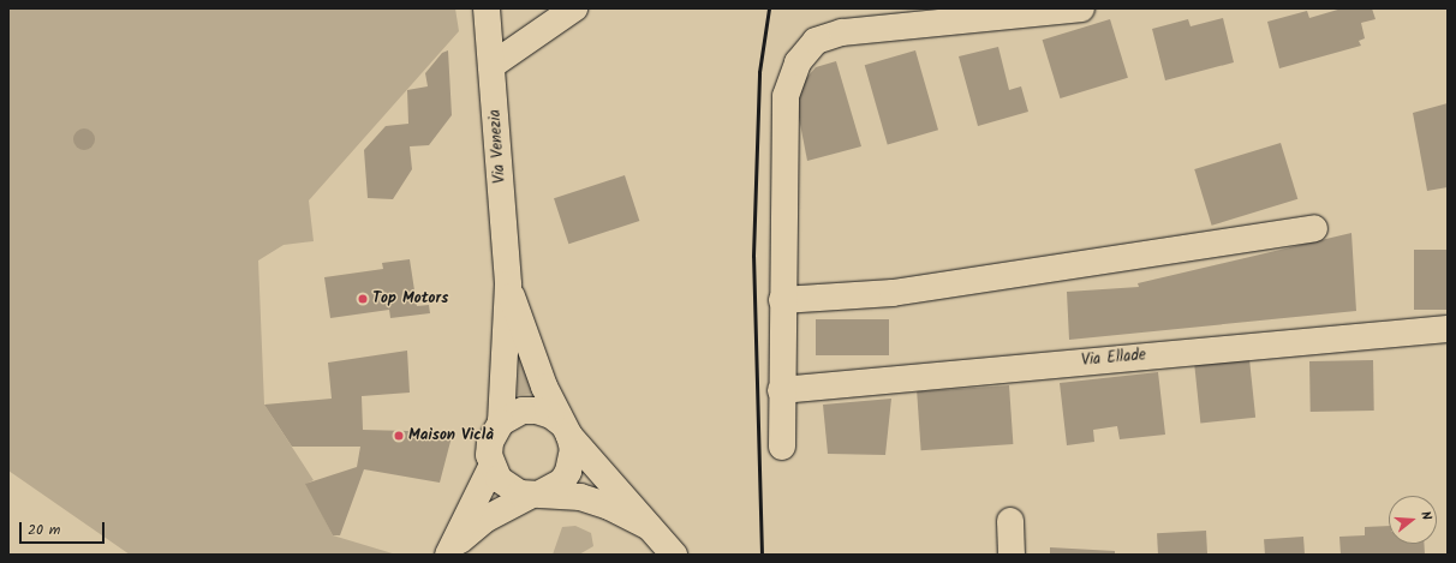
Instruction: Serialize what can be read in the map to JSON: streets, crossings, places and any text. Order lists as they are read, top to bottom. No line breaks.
{"streets":{"street":["Via Venezia","Via Ellade"]},"places":["Top Motors","Maison Viclà"],"scale_bar":"20 m","north":"right"}
